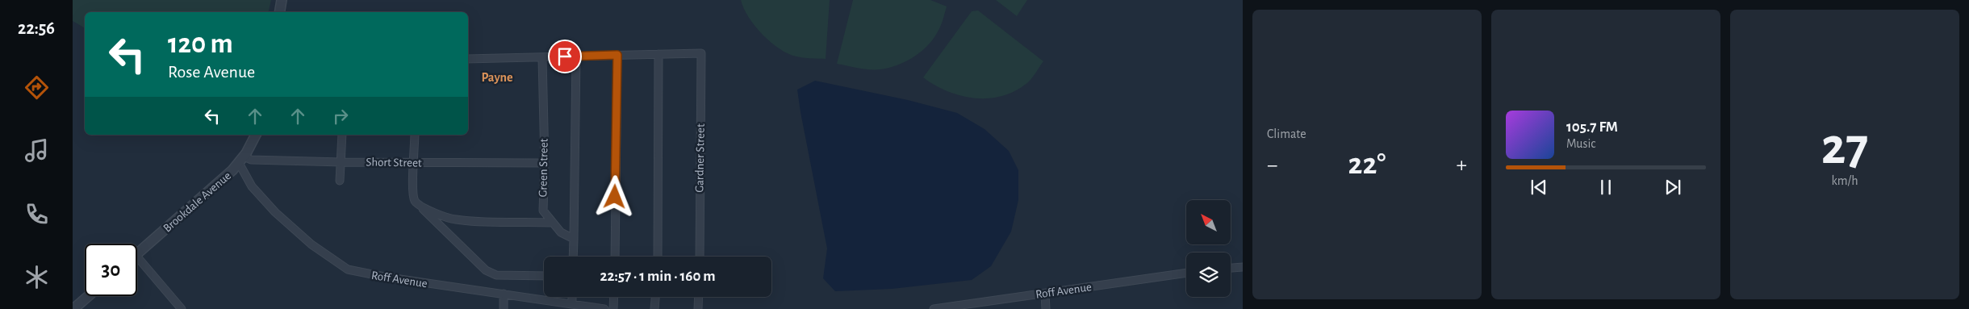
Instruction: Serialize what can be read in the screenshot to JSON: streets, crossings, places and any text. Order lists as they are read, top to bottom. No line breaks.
{"streets":{"street":["Gardner Street","Short Street","Green Street","Brookdale Avenue","Roff Avenue"]},"crossings":[["Short Street","Green Street"],["Short Street","Brookdale Avenue"],["Short Street","Roff Avenue"],["Brookdale Avenue","Roff Avenue"]],"districts":["Payne"],"north":"top left","page":{"tabs":"22:56","tile":["Climate",["27","km/h"]],"turn":["120 m","Rose Avenue"],"song":["105.7 FM","Music"],"heat":["−","22°","+"],"limit":"30","trip":"22:57 · 1 min · 160 m"}}
